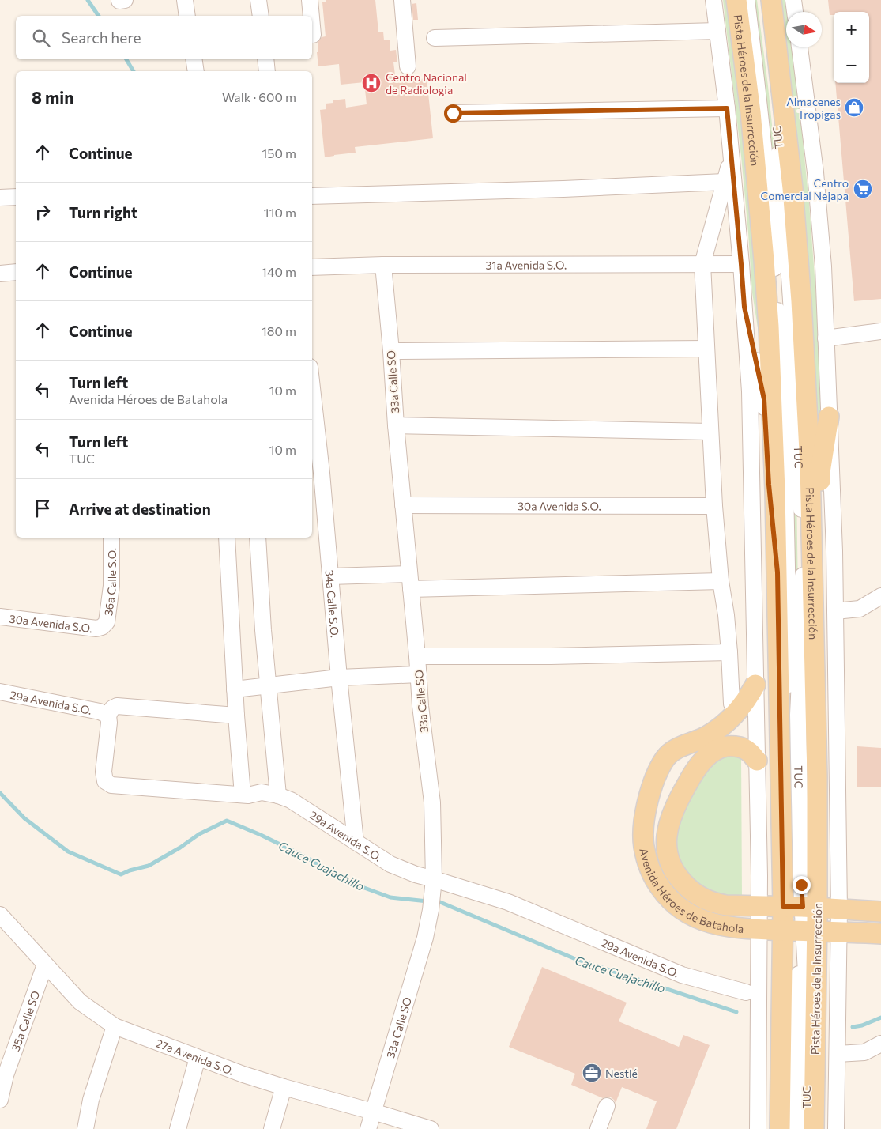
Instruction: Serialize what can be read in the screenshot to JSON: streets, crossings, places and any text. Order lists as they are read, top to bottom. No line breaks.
{"streets":{"main road":["Pista Héroes de la Insurrección","Avenida Héroes de Batahola"],"street":["TUC","31a Avenida S.O.","33a Calle SO","30a Avenida S.O.","36a Calle S.O.","34a Calle S.O.","29a Avenida S.O.","35a Calle SO","27a Avenida S.O."]},"crossings":[["Pista Héroes de la Insurrección","TUC"],["Pista Héroes de la Insurrección","31a Avenida S.O."],["Pista Héroes de la Insurrección","Avenida Héroes de Batahola"],["TUC","Avenida Héroes de Batahola"],["31a Avenida S.O.","33a Calle SO"],["33a Calle SO","30a Avenida S.O."],["33a Calle SO","29a Avenida S.O."],["33a Calle SO","27a Avenida S.O."],["30a Avenida S.O.","36a Calle S.O."],["34a Calle S.O.","29a Avenida S.O."],["35a Calle SO","27a Avenida S.O."]],"water":["Cauce Cuajachillo"],"places":{"hospital":["Centro Nacional de Radiologia"],"shop":["Almacenes Tropigas"],"supermarket":["Centro Comercial Nejapa"],"office":["Nestlé"]},"north":"right","page":{"map_buttons":["+","−"],"search":"Search here","heading":["8 min","Walk · 600 m"],"list":[["Continue","150 m"],["Turn right","110 m"],["Continue","140 m"],["Continue","180 m"],["Turn left","Avenida Héroes de Batahola","10 m"],["Turn left","TUC","10 m"],"Arrive at destination"]}}
